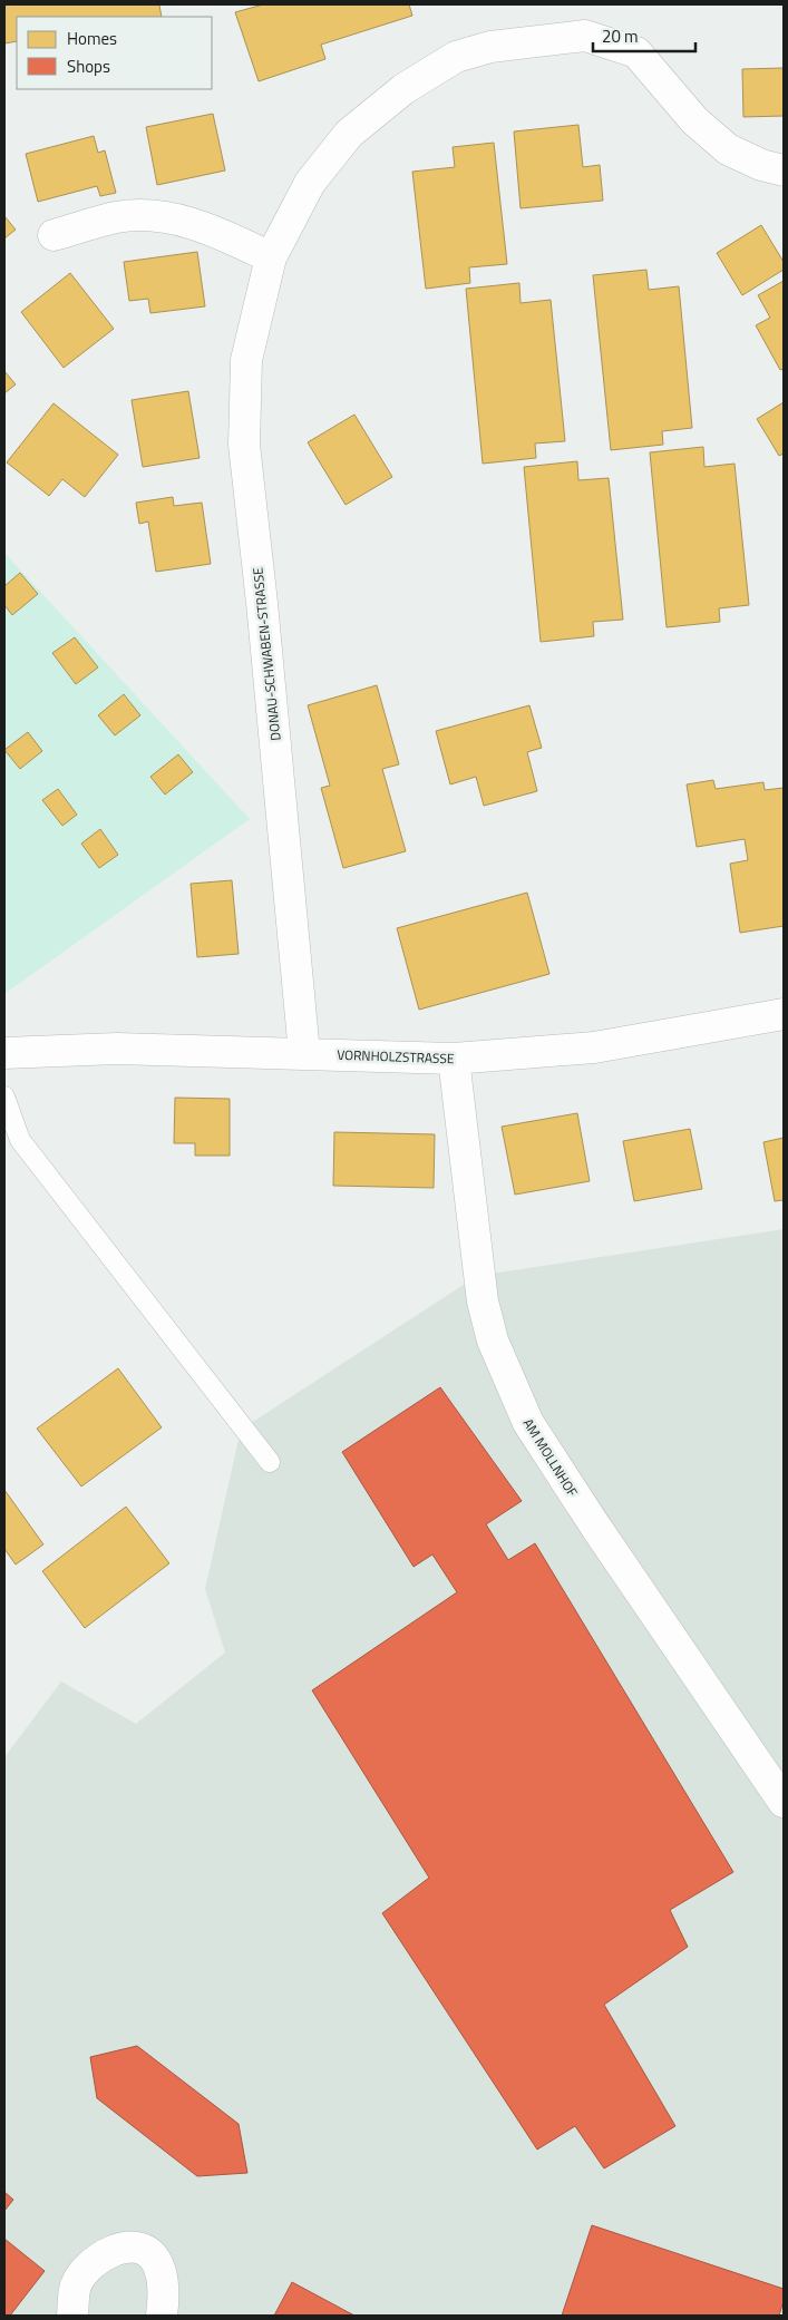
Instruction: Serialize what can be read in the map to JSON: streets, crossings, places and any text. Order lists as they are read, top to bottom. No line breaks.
{"streets":{"street":["DONAU-SCHWABEN-STRASSE","VORNHOLZSTRASSE","AM MOLLNHOF"]},"crossings":[["DONAU-SCHWABEN-STRASSE","VORNHOLZSTRASSE"],["VORNHOLZSTRASSE","AM MOLLNHOF"]],"legend":["Homes","Shops"],"scale_bar":"20 m"}
